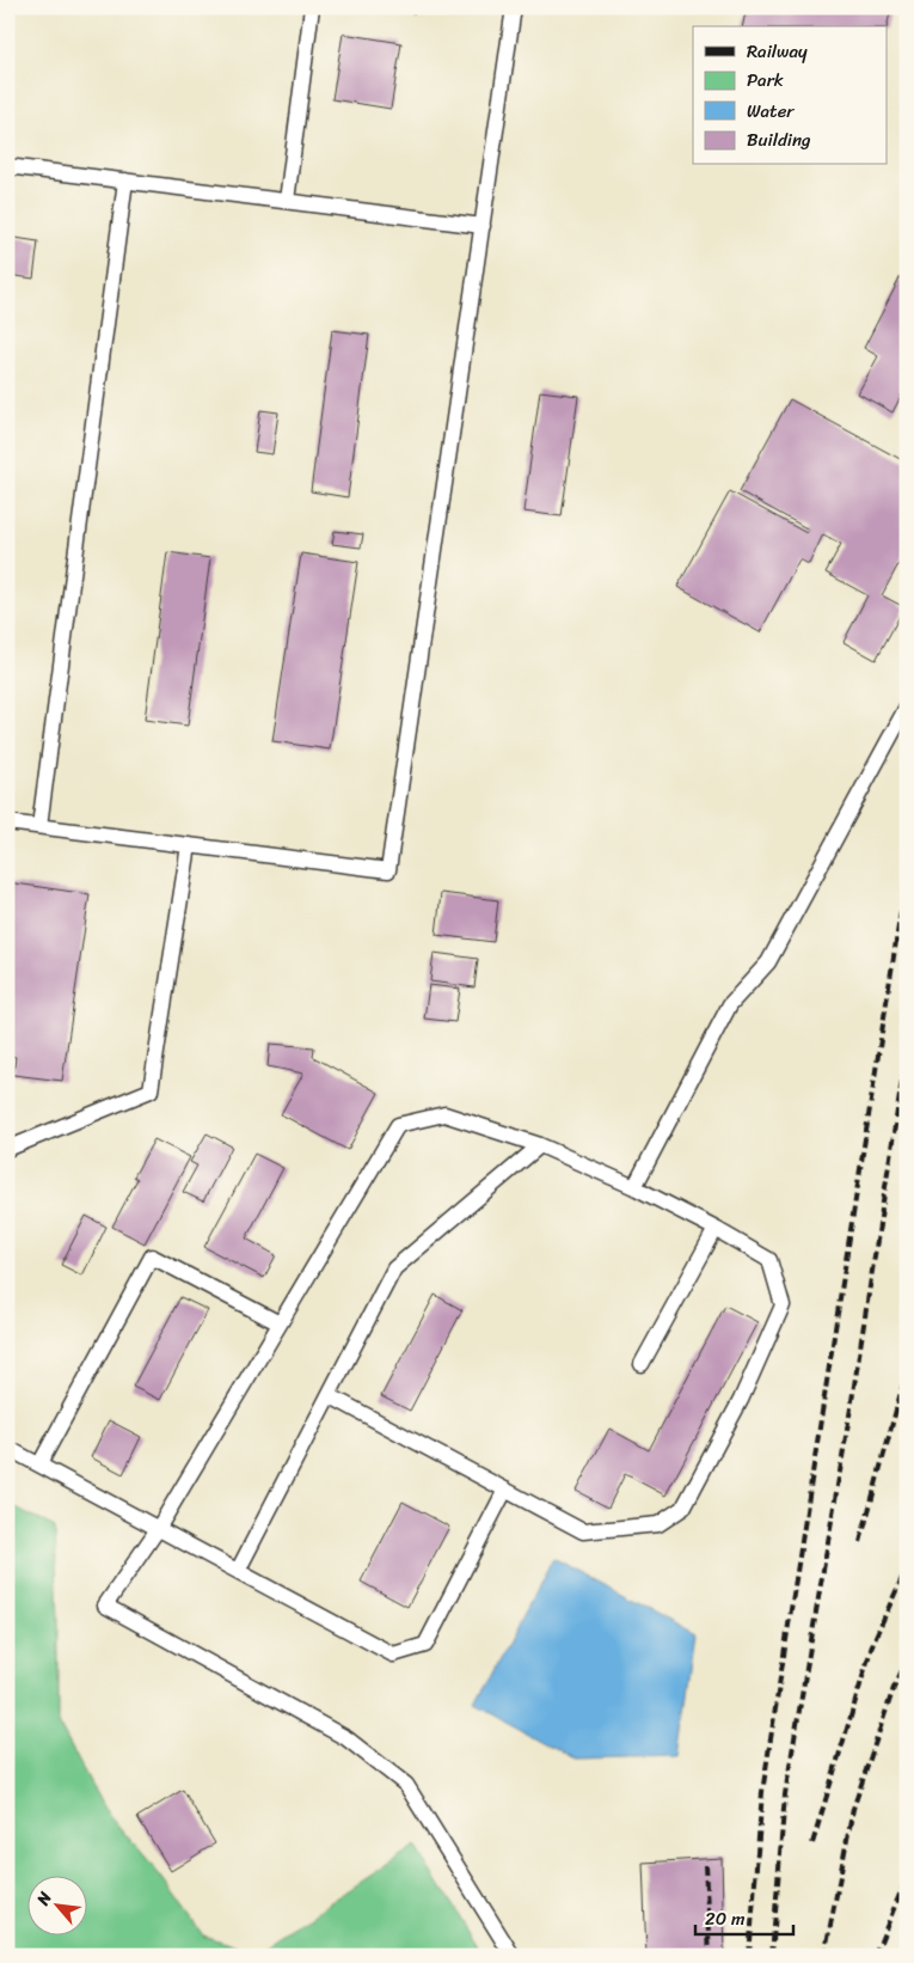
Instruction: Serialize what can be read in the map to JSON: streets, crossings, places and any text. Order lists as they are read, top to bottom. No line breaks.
{"legend":["Railway","Park","Water","Building"],"scale_bar":"20 m","north":"top left"}
